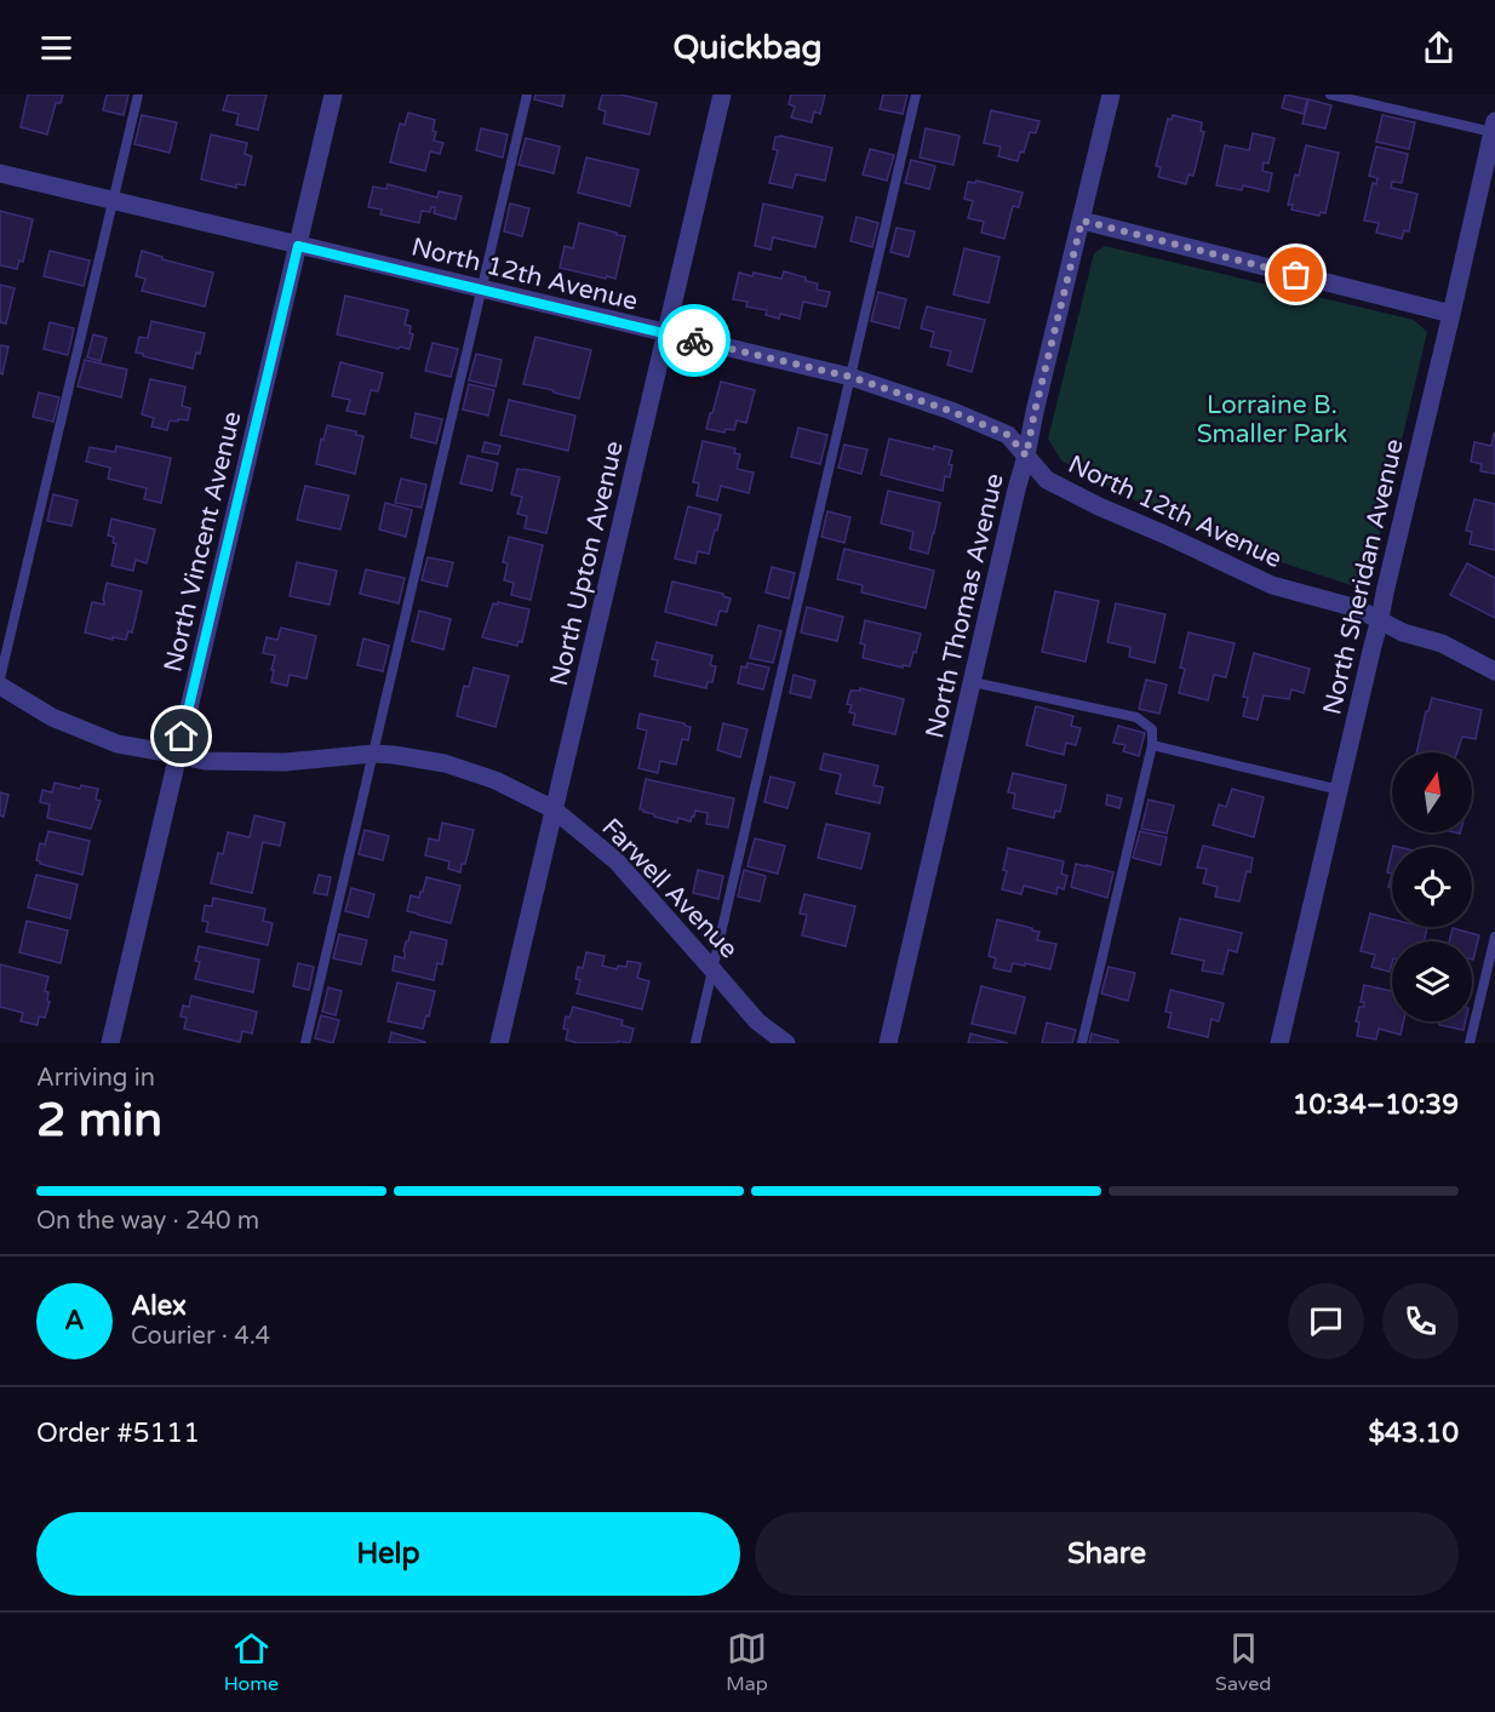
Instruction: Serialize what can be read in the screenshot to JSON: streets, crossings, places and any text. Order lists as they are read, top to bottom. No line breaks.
{"streets":{"street":["North 12th Avenue","North Vincent Avenue","North Upton Avenue","North Sheridan Avenue","North Thomas Avenue","Farwell Avenue"]},"crossings":[["North 12th Avenue","North Vincent Avenue"],["North 12th Avenue","North Upton Avenue"],["North 12th Avenue","North Sheridan Avenue"],["North 12th Avenue","North Thomas Avenue"],["North Vincent Avenue","Farwell Avenue"],["North Upton Avenue","Farwell Avenue"]],"parks":["Lorraine B. Smaller Park"],"north":"top","page":{"header":"Quickbag","heading":["2 min","Arriving in","10:34–10:39"],"panel":["Alex","Courier · 4.4","Order #5111","$43.10"],"bar":"On the way · 240 m","round":"A","buttons":["Help","Share"],"tabs":["Home","Map","Saved"]}}
